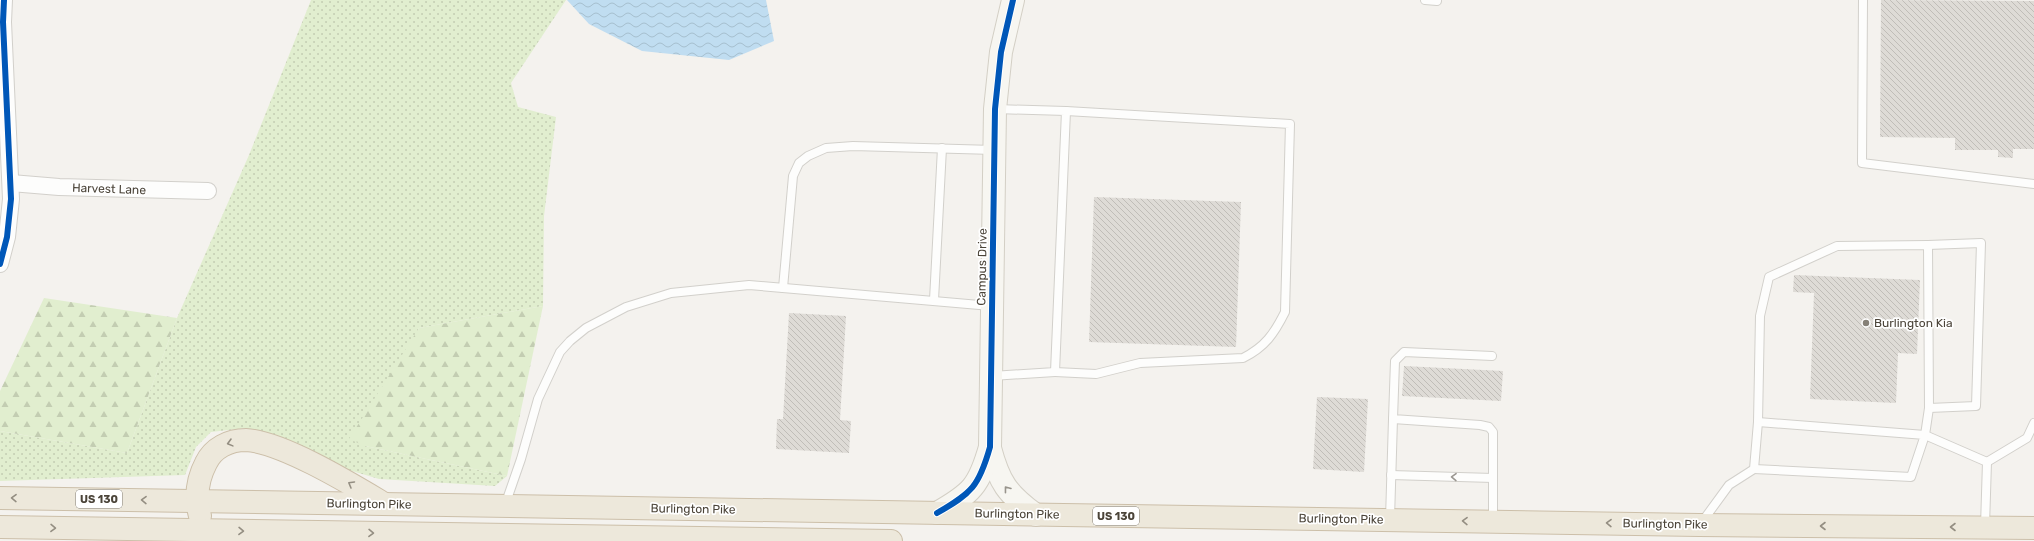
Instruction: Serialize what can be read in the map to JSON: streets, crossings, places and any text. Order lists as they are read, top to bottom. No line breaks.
{"streets":{"highway":["US 130","Burlington Pike"],"street":["Harvest Lane","Campus Drive"]},"crossings":[["Campus Drive","Burlington Pike"]],"one_way":["Burlington Pike"],"places":["Burlington Kia"]}
